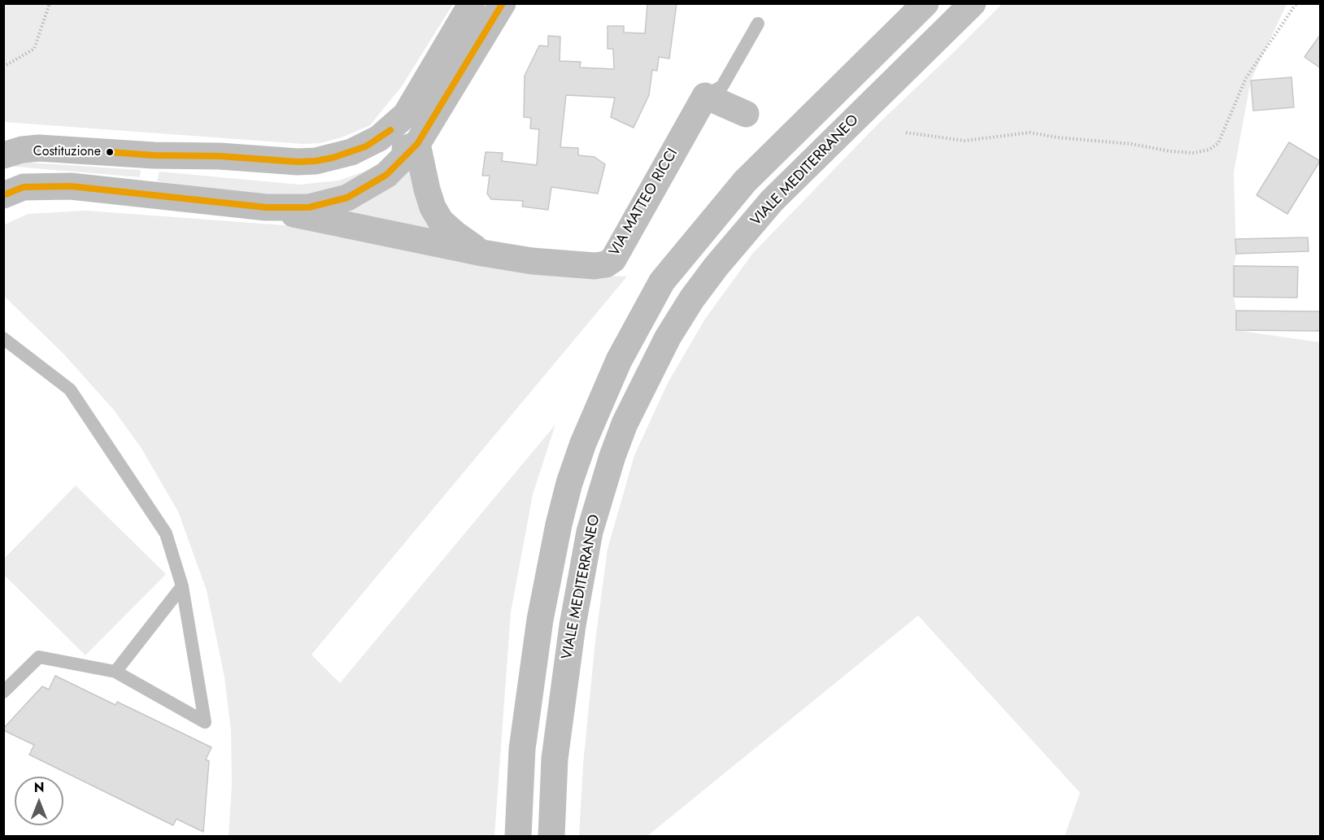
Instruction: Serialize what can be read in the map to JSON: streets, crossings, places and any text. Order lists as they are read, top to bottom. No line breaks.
{"streets":{"main road":["VIALE MEDITERRANEO","VIA MATTEO RICCI"]},"places":["Costituzione"],"north":"top"}
